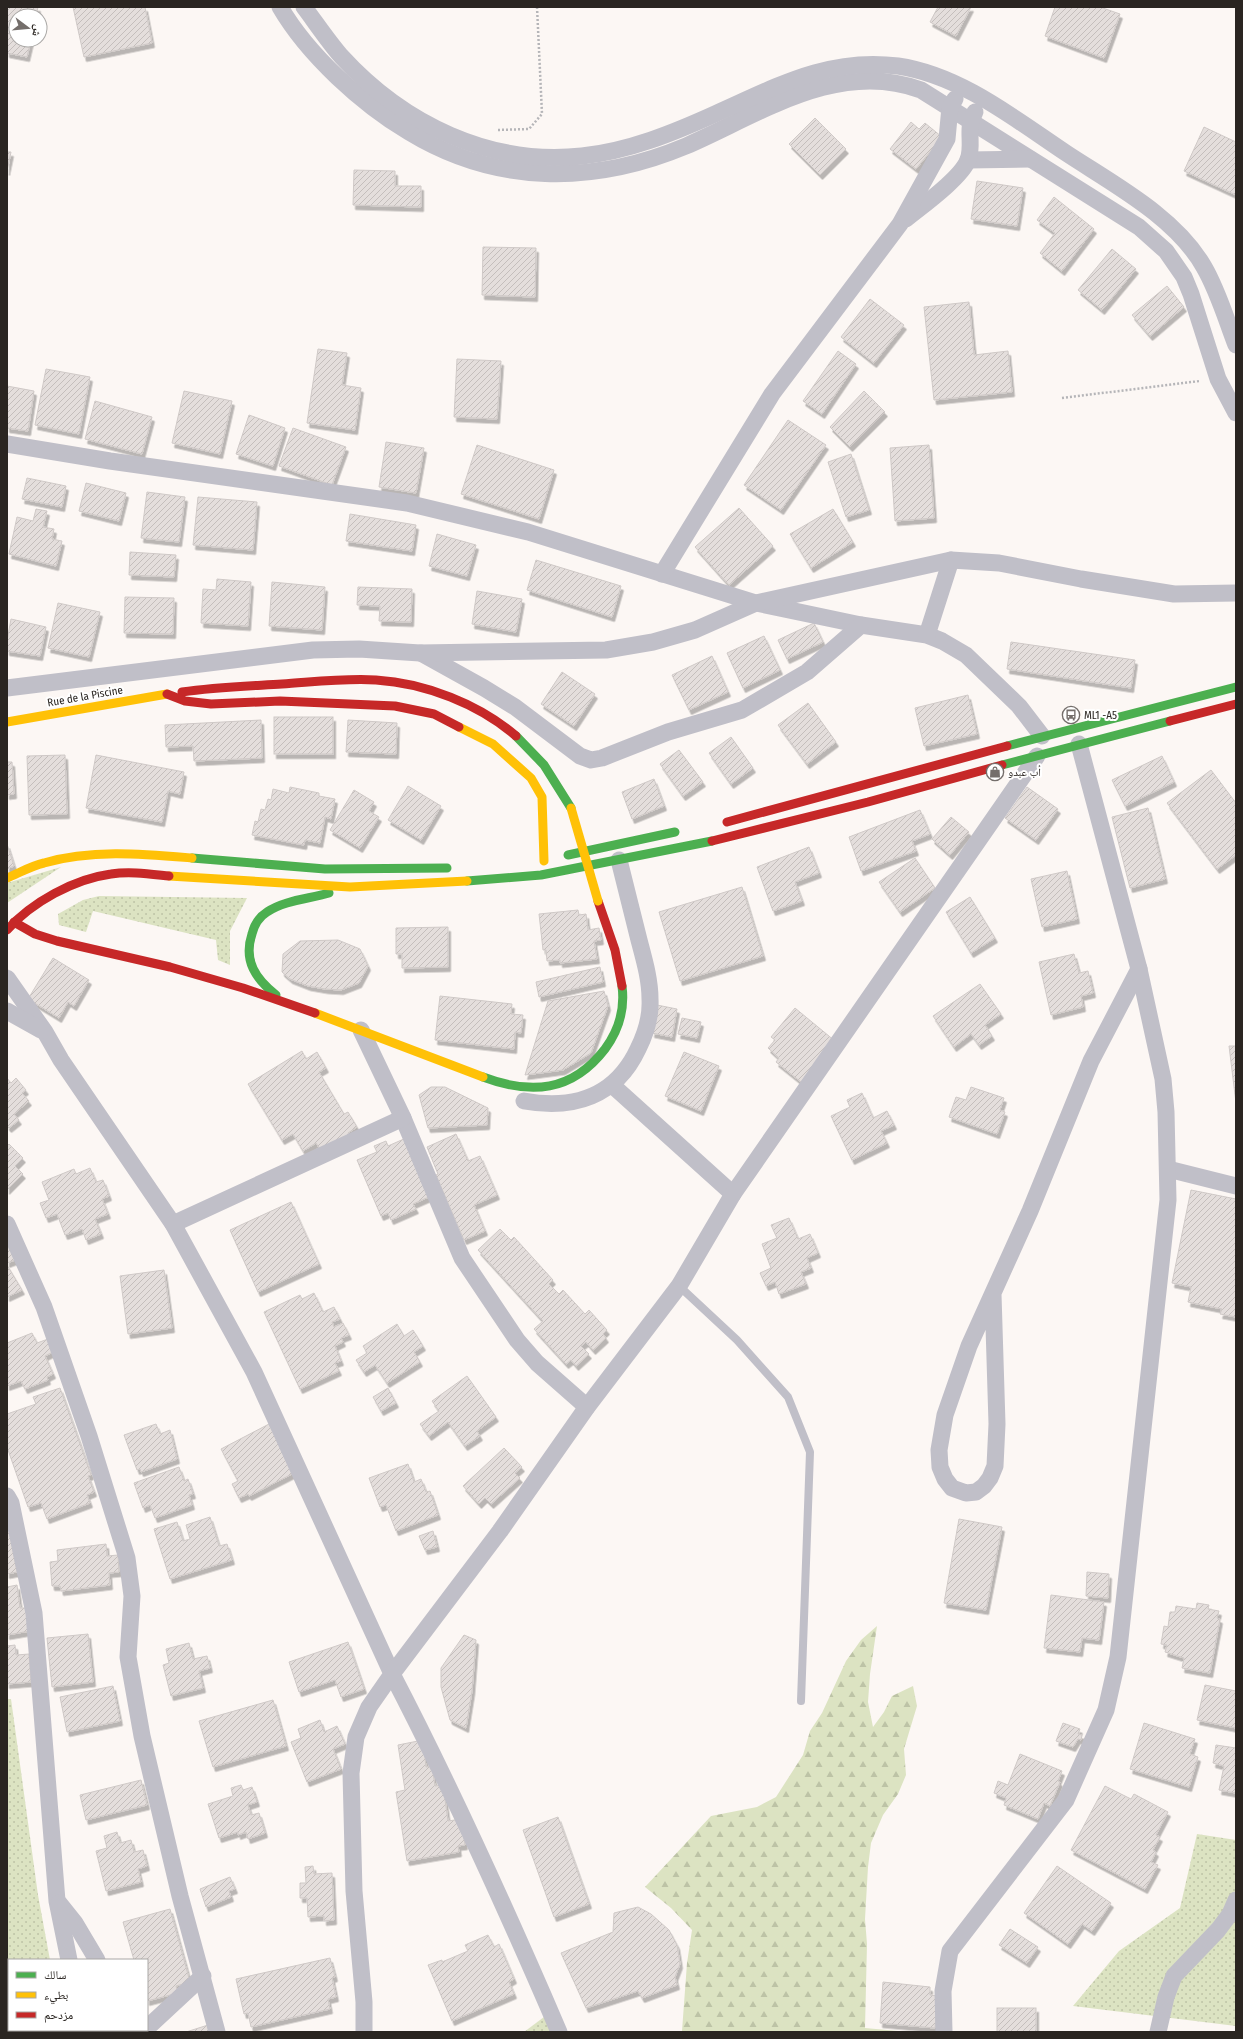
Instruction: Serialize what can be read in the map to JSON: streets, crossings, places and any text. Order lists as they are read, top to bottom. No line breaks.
{"streets":{"main road":["Rue de la Piscine"]},"places":{"bus stop":["ML1 -A5"],"shop":["أب عبدو"]},"legend":["سالك","بطيء","مزدحم"],"north":"right"}
